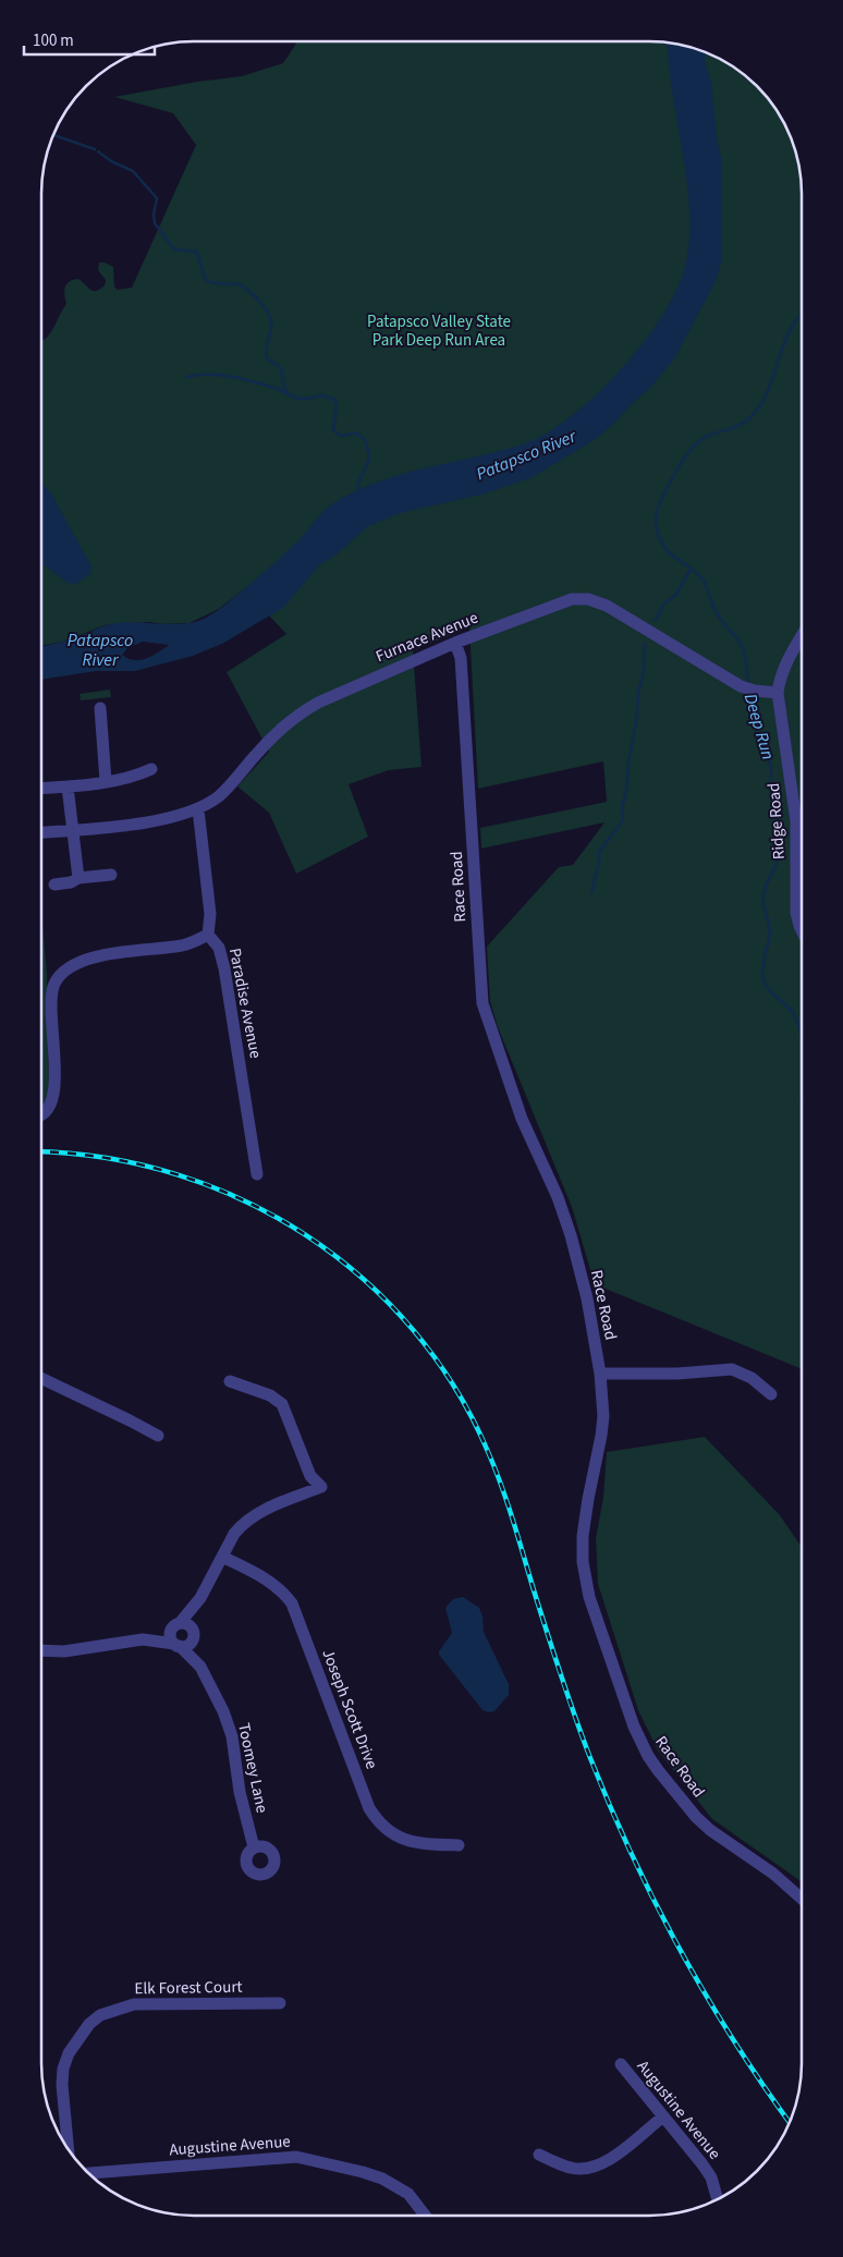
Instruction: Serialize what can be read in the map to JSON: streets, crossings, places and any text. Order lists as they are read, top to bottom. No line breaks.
{"streets":{"street":["Furnace Avenue","Ridge Road","Race Road","Paradise Avenue","Joseph Scott Drive","Toomey Lane","Elk Forest Court","Augustine Avenue"]},"crossings":[["Furnace Avenue","Ridge Road"],["Furnace Avenue","Race Road"],["Furnace Avenue","Paradise Avenue"]],"water":["Patapsco River","Deep Run"],"parks":["Patapsco Valley State Park Deep Run Area"],"scale_bar":"100 m"}
